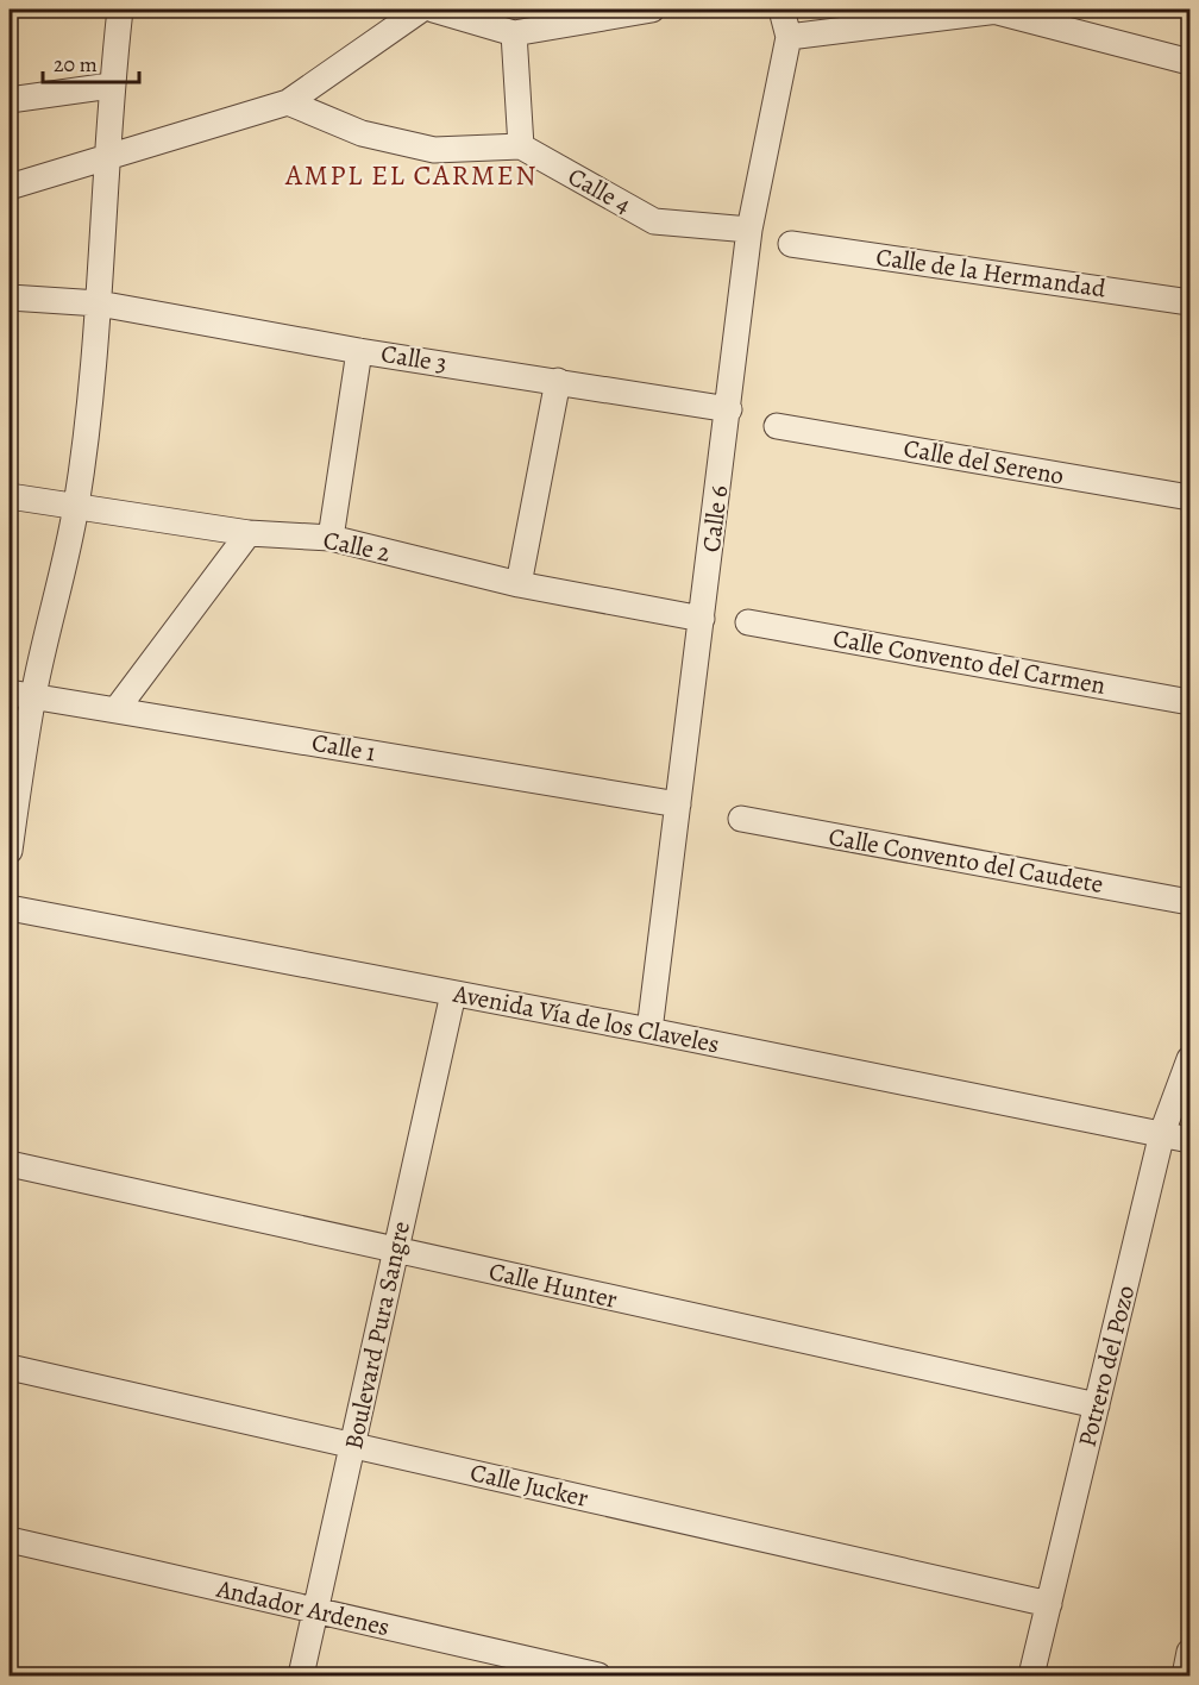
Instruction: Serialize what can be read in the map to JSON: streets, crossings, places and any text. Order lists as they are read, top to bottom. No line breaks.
{"streets":{"street":["Calle 4","Calle de la Hermandad","Calle 3","Calle del Sereno","Calle 6","Calle 2","Calle Convento del Carmen","Calle 1","Calle Convento del Caudete","Avenida Vía de los Claveles","Calle Hunter","Boulevard Pura Sangre","Potrero del Pozo","Calle Jucker","Andador Ardenes"]},"crossings":[["Calle 4","Calle 6"],["Calle 3","Calle 6"],["Calle 6","Calle 2"],["Calle 6","Calle 1"],["Calle 6","Avenida Vía de los Claveles"],["Avenida Vía de los Claveles","Boulevard Pura Sangre"],["Avenida Vía de los Claveles","Potrero del Pozo"],["Calle Hunter","Boulevard Pura Sangre"],["Calle Hunter","Potrero del Pozo"],["Boulevard Pura Sangre","Calle Jucker"],["Boulevard Pura Sangre","Andador Ardenes"],["Potrero del Pozo","Calle Jucker"]],"districts":["AMPL EL CARMEN"],"scale_bar":"20 m"}
